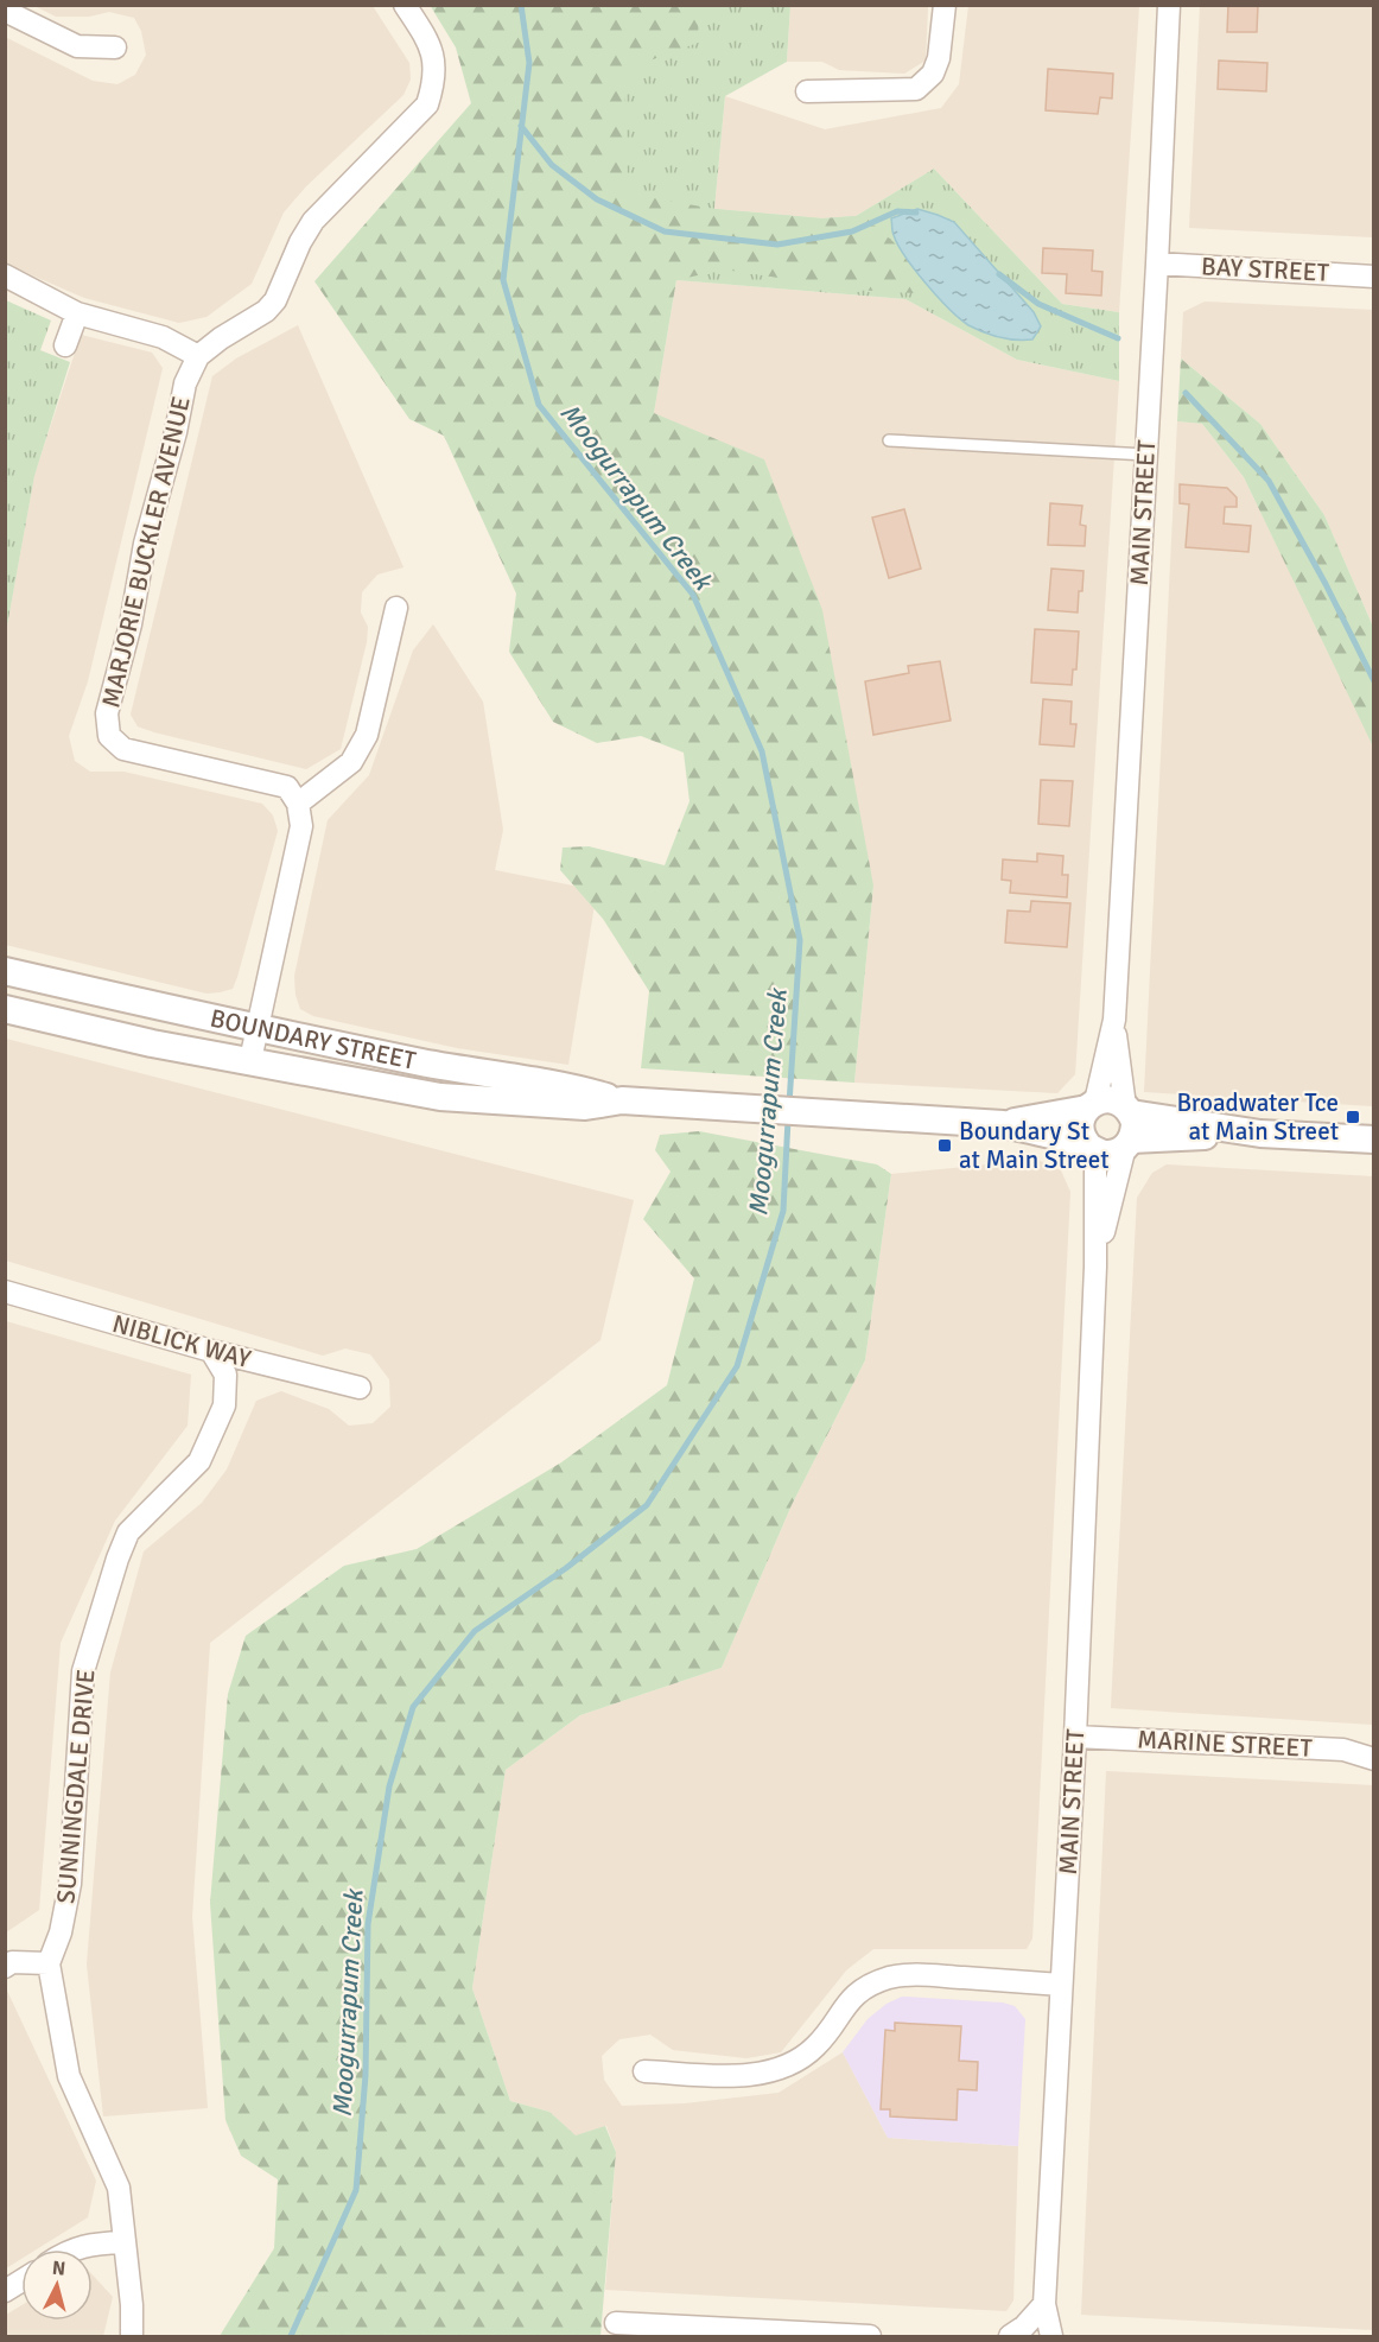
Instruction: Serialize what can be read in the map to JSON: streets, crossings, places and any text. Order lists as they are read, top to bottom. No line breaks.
{"streets":{"street":["BAY STREET","MAIN STREET","MARJORIE BUCKLER AVENUE","BOUNDARY STREET","NIBLICK WAY","MARINE STREET","SUNNINGDALE DRIVE"]},"crossings":[["BAY STREET","MAIN STREET"],["MAIN STREET","BOUNDARY STREET"],["MAIN STREET","MARINE STREET"],["NIBLICK WAY","SUNNINGDALE DRIVE"]],"water":["Moogurrapum Creek"],"places":{"transit":["Broadwater Tce at Main Street","Boundary St at Main Street"]},"north":"top"}
